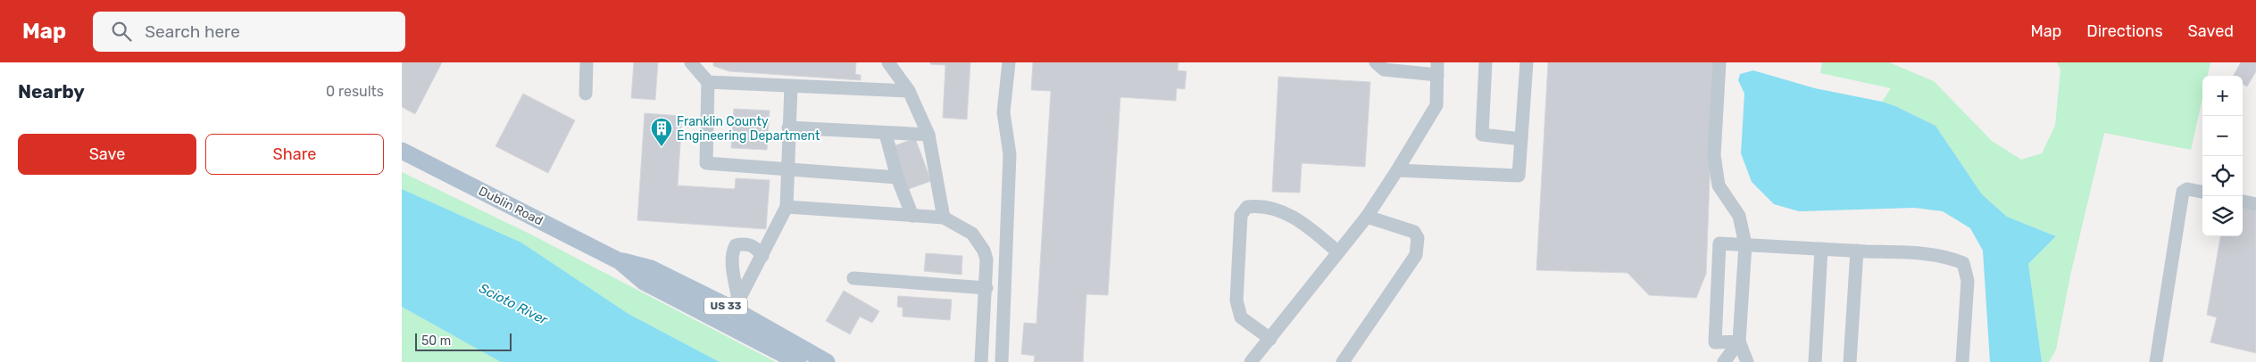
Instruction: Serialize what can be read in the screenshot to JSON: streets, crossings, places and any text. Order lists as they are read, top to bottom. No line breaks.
{"streets":{"main road":["Dublin Road","US 33"]},"water":["Scioto River"],"places":{"building":["Franklin County Engineering Department"]},"scale_bar":"50 m","page":{"header":"Map","search":"Search here","nav":["Map","Directions","Saved"],"heading":["Nearby","0 results"],"map_buttons":["+","−"],"buttons":["Save","Share"],"scale":"50 m"}}
